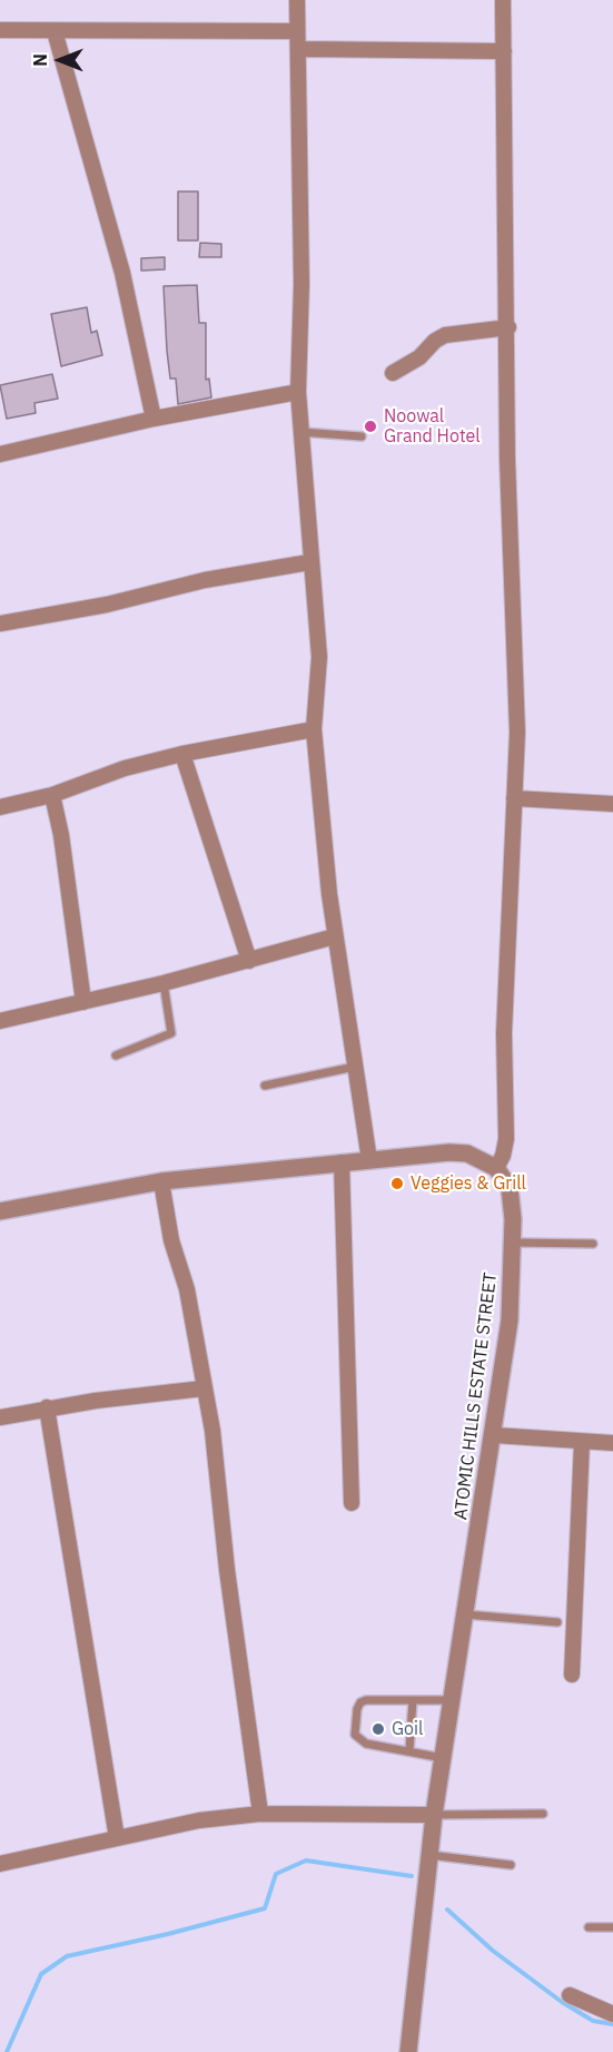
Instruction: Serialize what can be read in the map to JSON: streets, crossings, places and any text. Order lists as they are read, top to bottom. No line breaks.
{"streets":{"street":["ATOMIC HILLS ESTATE STREET"]},"places":["Noowal Grand Hotel","Veggies & Grill","Goil"],"north":"left"}
